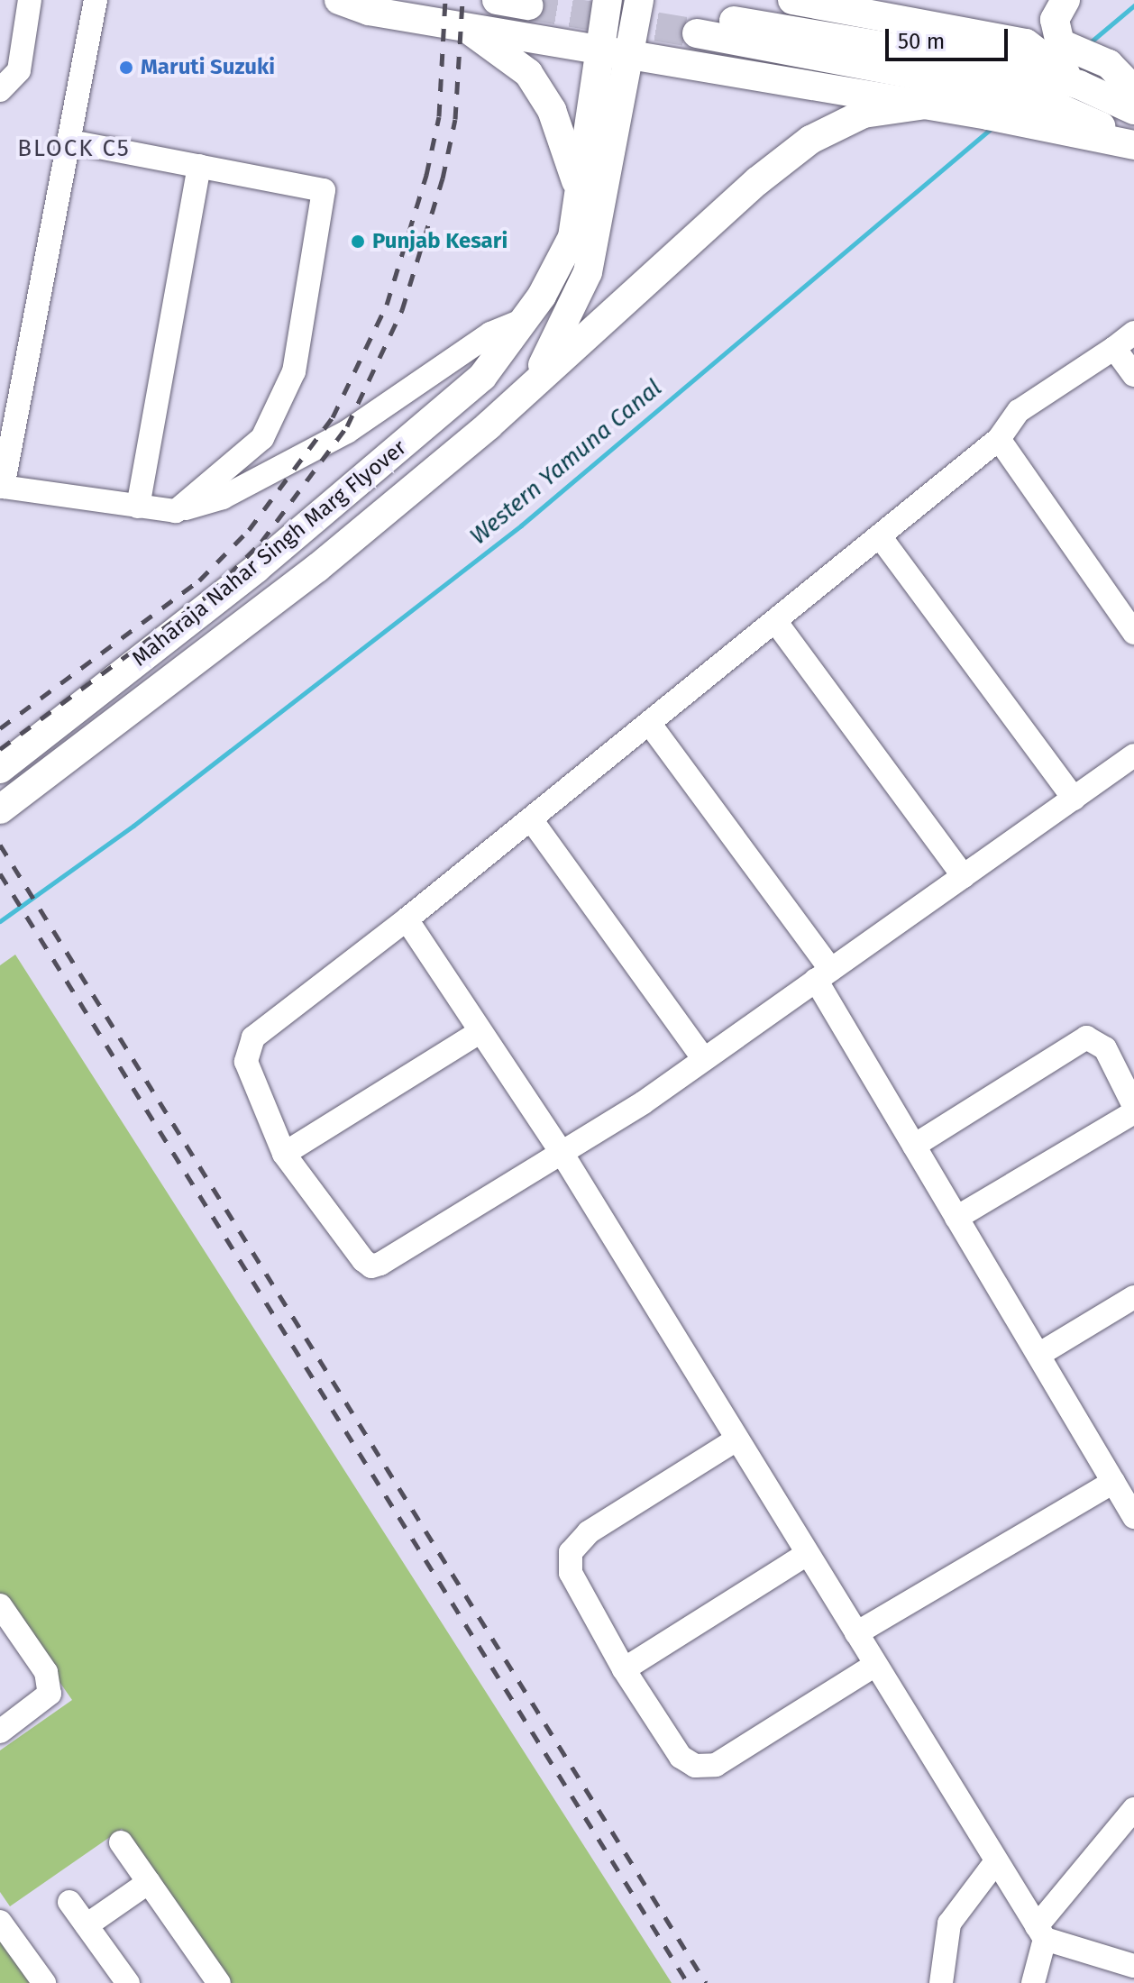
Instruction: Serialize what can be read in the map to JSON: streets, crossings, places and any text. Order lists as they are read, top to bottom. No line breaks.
{"streets":{"main road":["Maharaja Nahar Singh Marg Flyover"]},"districts":["BLOCK C5"],"water":["Western Yamuna Canal"],"places":["Maruti Suzuki","Punjab Kesari"],"scale_bar":"50 m"}
